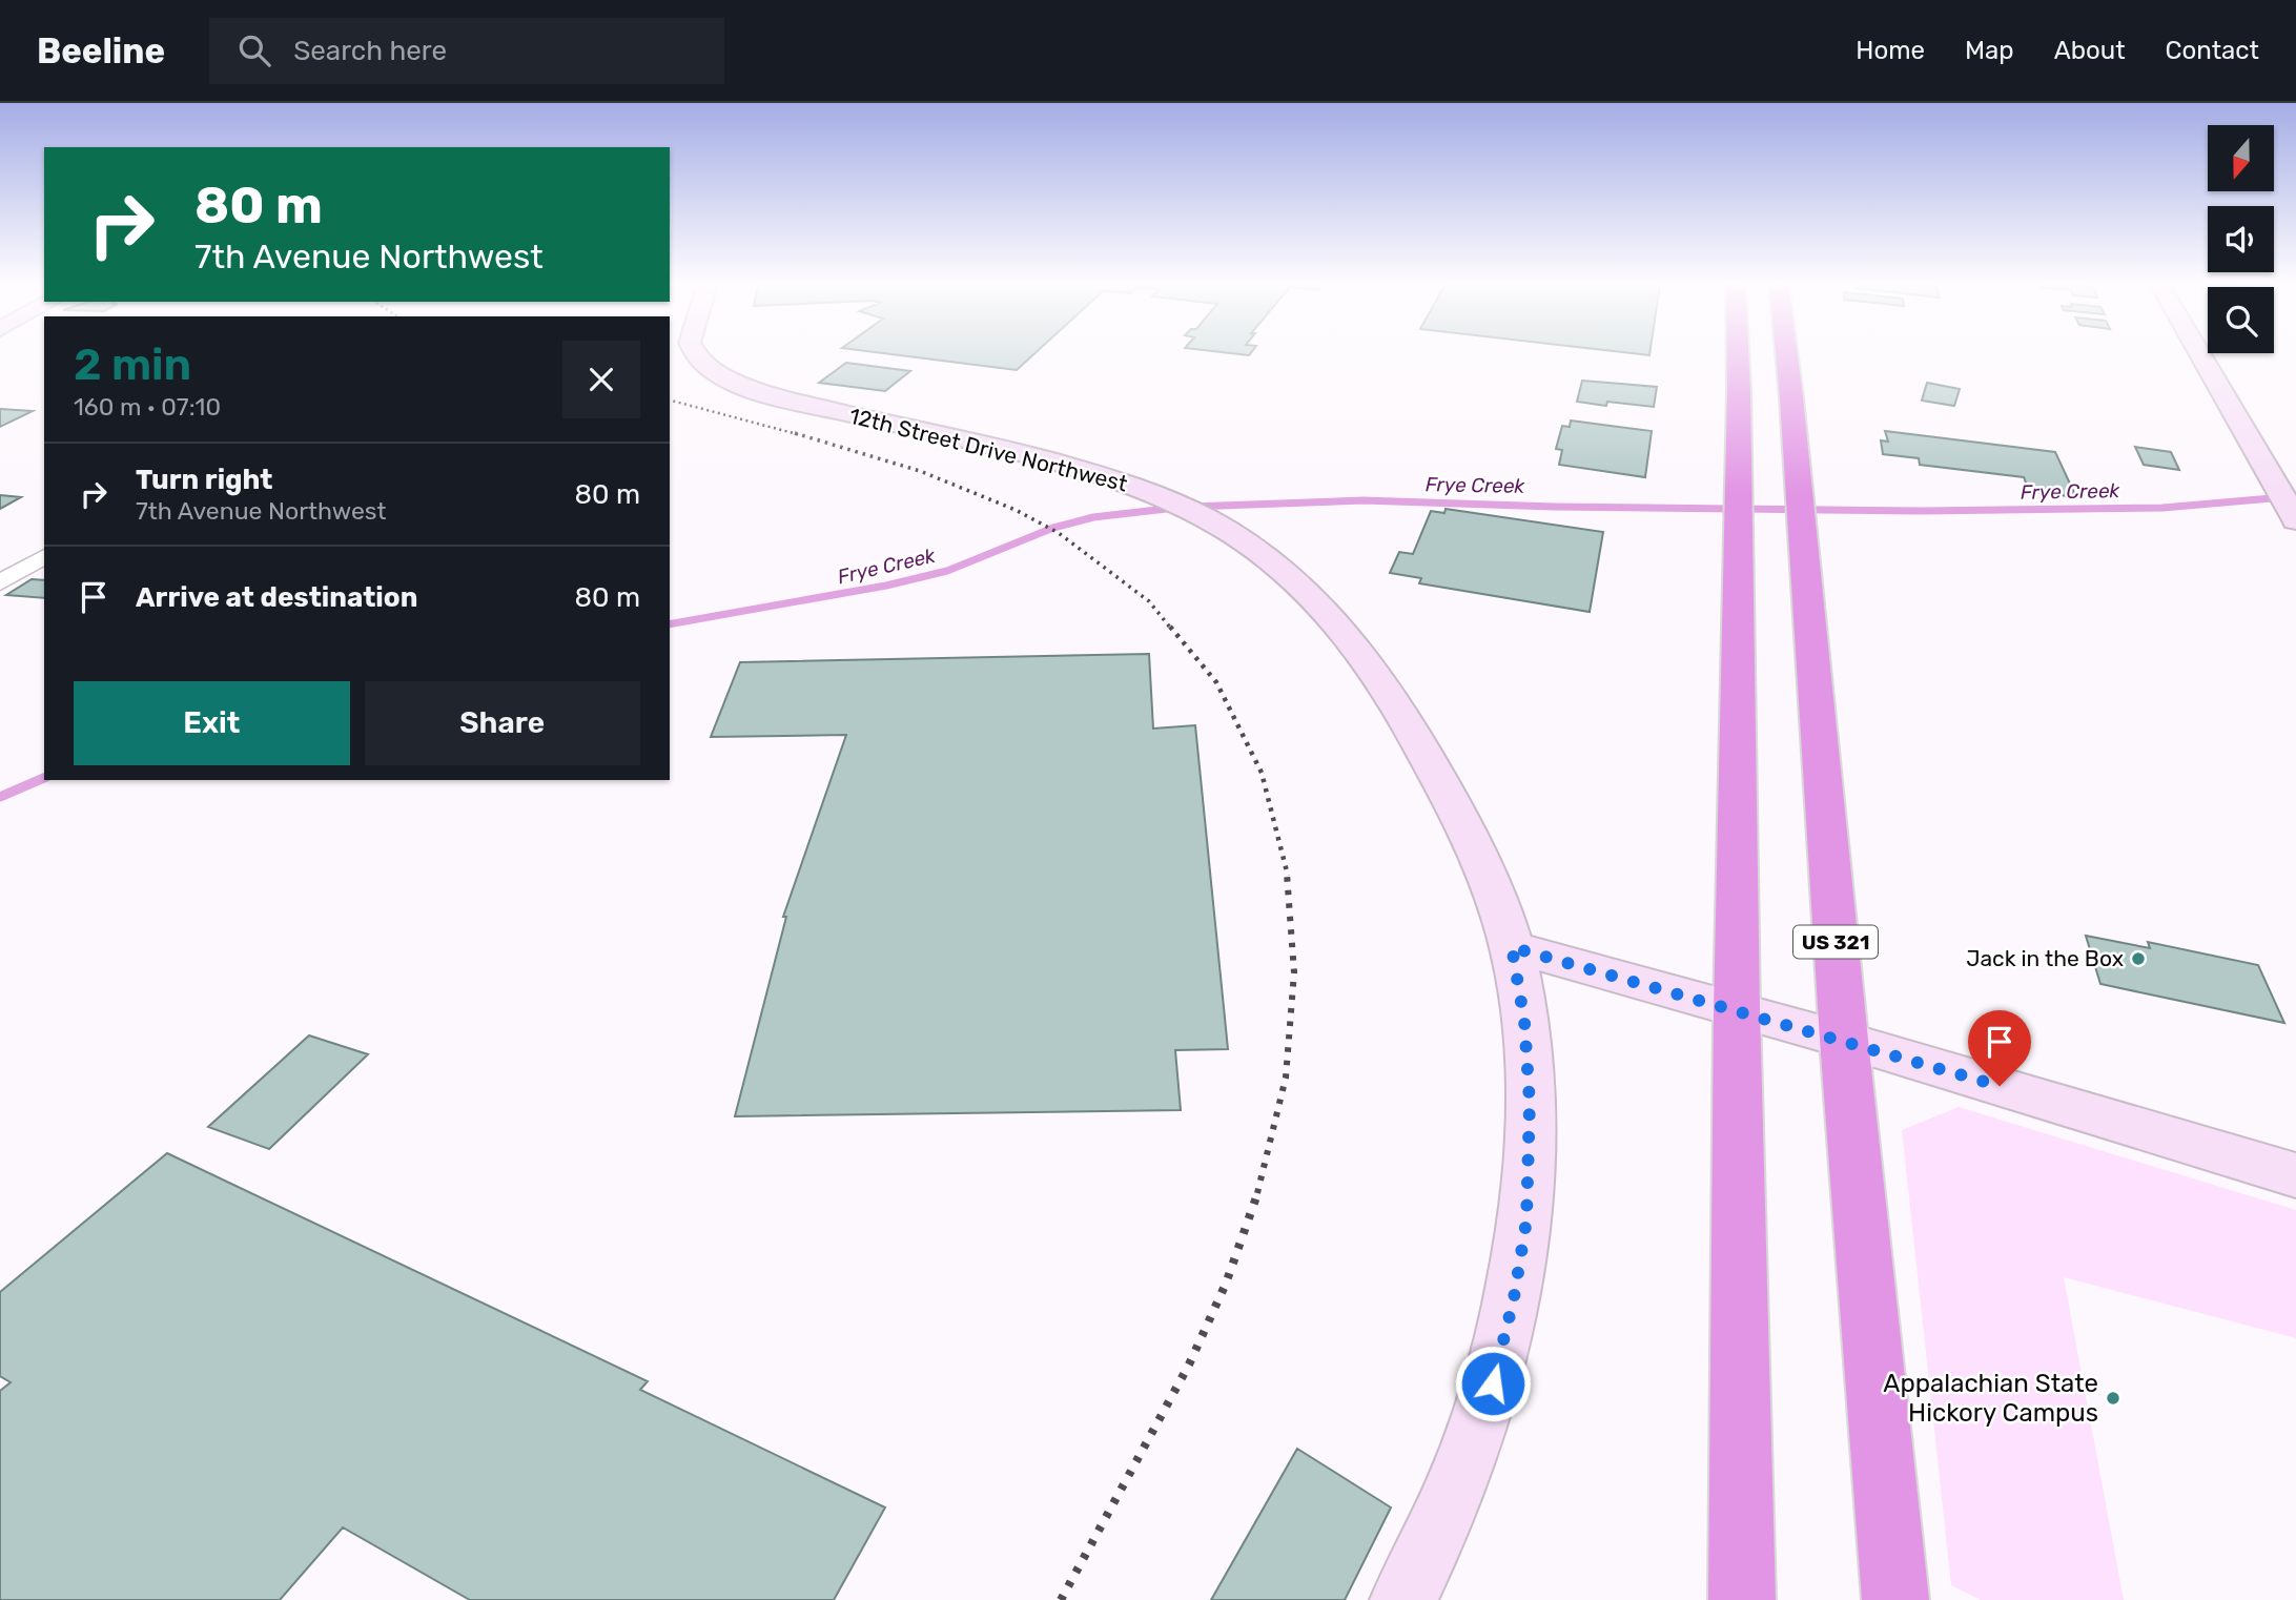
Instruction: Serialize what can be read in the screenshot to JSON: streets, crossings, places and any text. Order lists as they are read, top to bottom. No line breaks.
{"streets":{"highway":["US 321"],"street":["12th Street Drive Northwest"]},"water":["Frye Creek"],"places":["Jack in the Box","Appalachian State Hickory Campus"],"north":"bottom","page":{"header":"Beeline","search":"Search here","nav":["Home","Map","About","Contact"],"turn":["80 m","7th Avenue Northwest"],"heading":["2 min","160 m · 07:10"],"list":[{"name":"Turn right","note":"7th Avenue Northwest","value":"80 m"},{"name":"Arrive at destination","value":"80 m"}],"buttons":["Exit","Share"]}}
